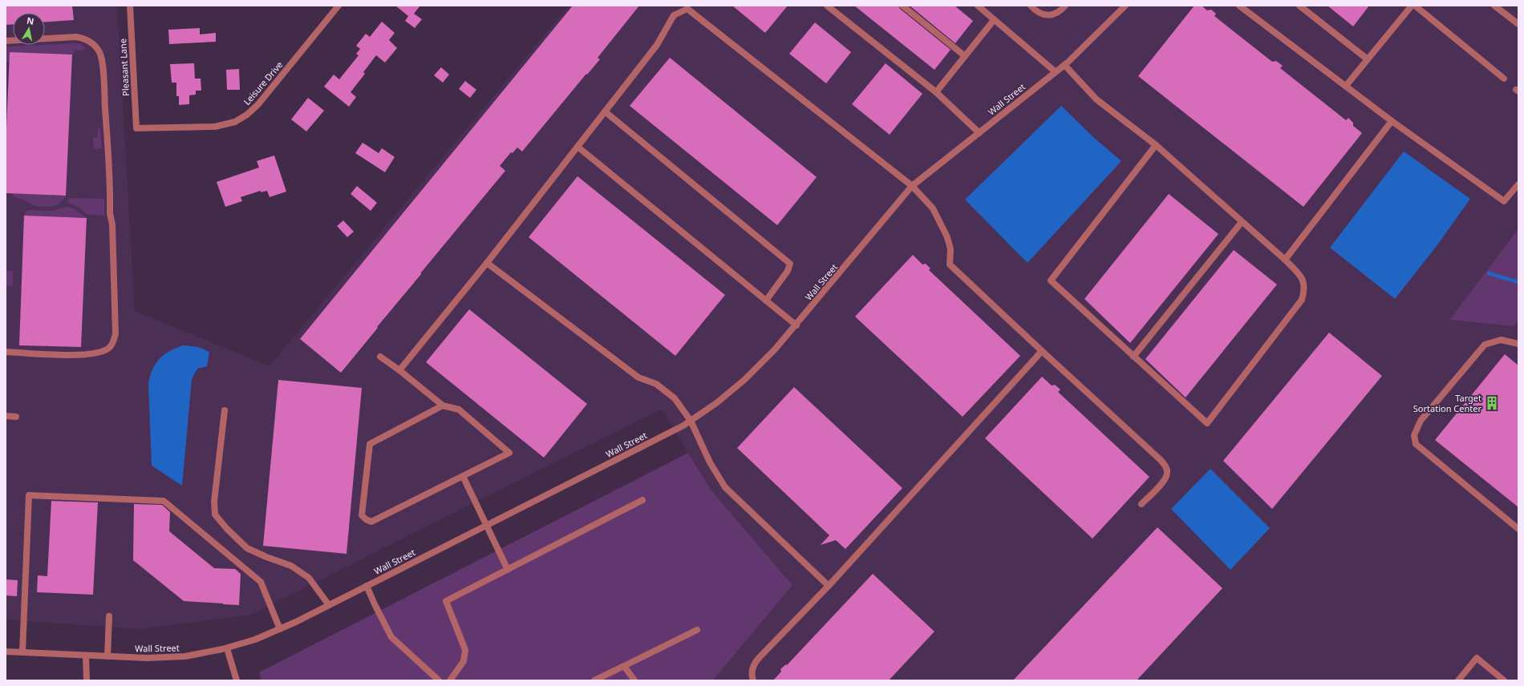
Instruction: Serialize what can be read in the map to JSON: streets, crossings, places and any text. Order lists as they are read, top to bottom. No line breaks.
{"streets":{"street":["Pleasant Lane","Leisure Drive","Wall Street"]},"crossings":[["Pleasant Lane","Leisure Drive"]],"places":{"building":["Target Sortation Center"]},"north":"top"}
